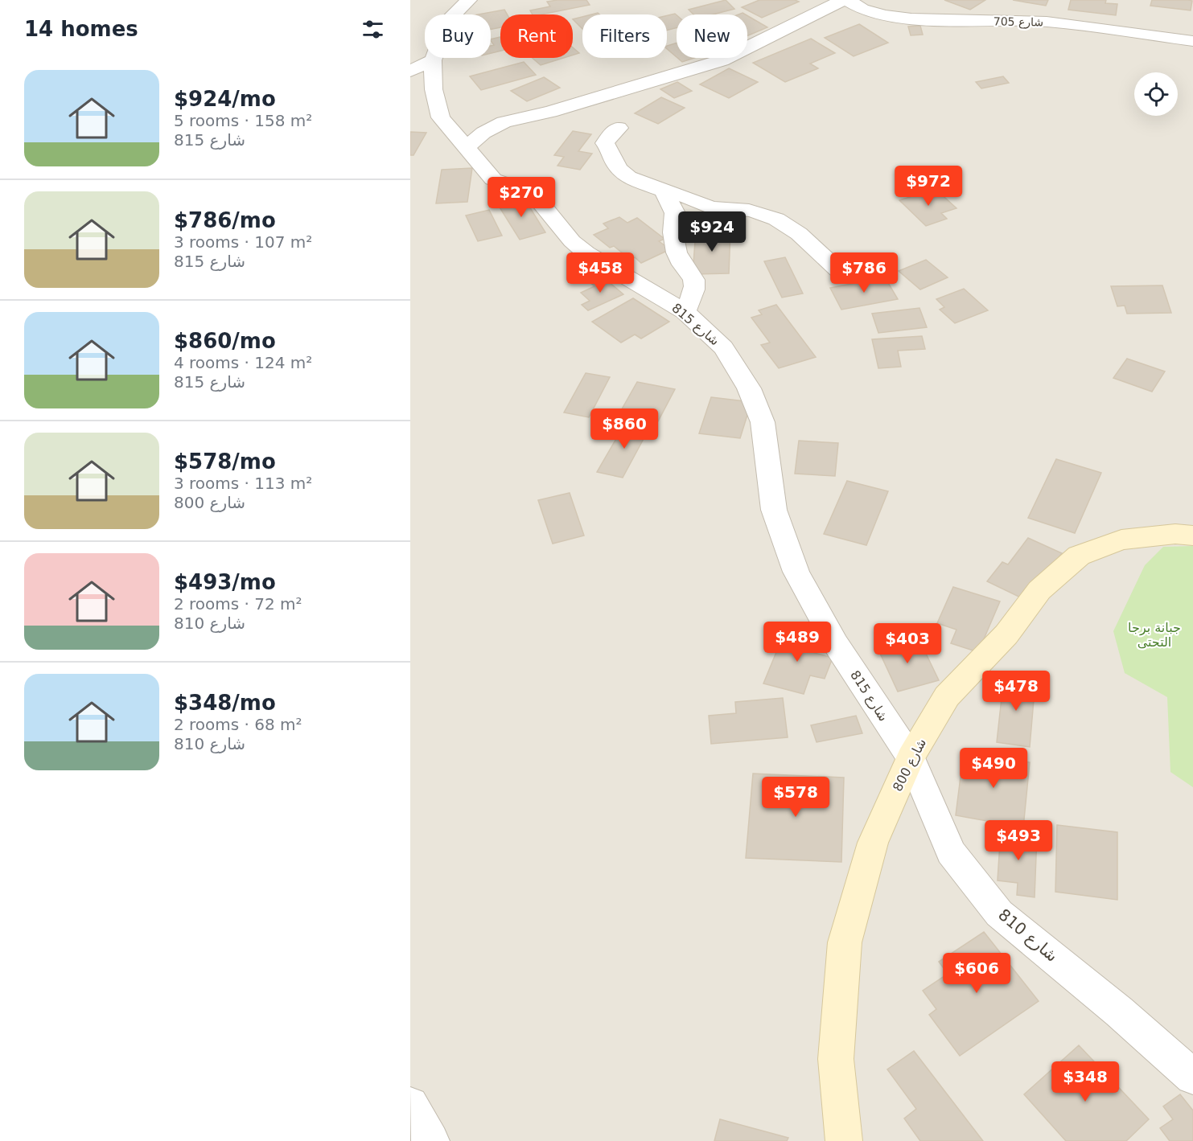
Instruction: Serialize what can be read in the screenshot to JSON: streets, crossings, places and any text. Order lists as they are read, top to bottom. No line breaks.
{"streets":{"main road":["شارع 800"],"street":["شارع 705","شارع 815","شارع 810"]},"crossings":[["شارع 815","شارع 800"],["شارع 815","شارع 810"],["شارع 800","شارع 810"]],"parks":["جبانة برجا التحتى"],"page":{"heading":"14 homes","chip":["Buy","Rent","Filters","New"],"list":[{"name":"$924/mo","note":"5 rooms · 158 m² · شارع 815"},{"name":"$786/mo","note":"3 rooms · 107 m² · شارع 815"},{"name":"$860/mo","note":"4 rooms · 124 m² · شارع 815"},{"name":"$578/mo","note":"3 rooms · 113 m² · شارع 800"},{"name":"$493/mo","note":"2 rooms · 72 m² · شارع 810"},{"name":"$348/mo","note":"2 rooms · 68 m² · شارع 810"}],"price":["$972","$270","$924","$458","$786","$860","$489","$403","$478","$490","$578","$493","$606","$348"]}}
